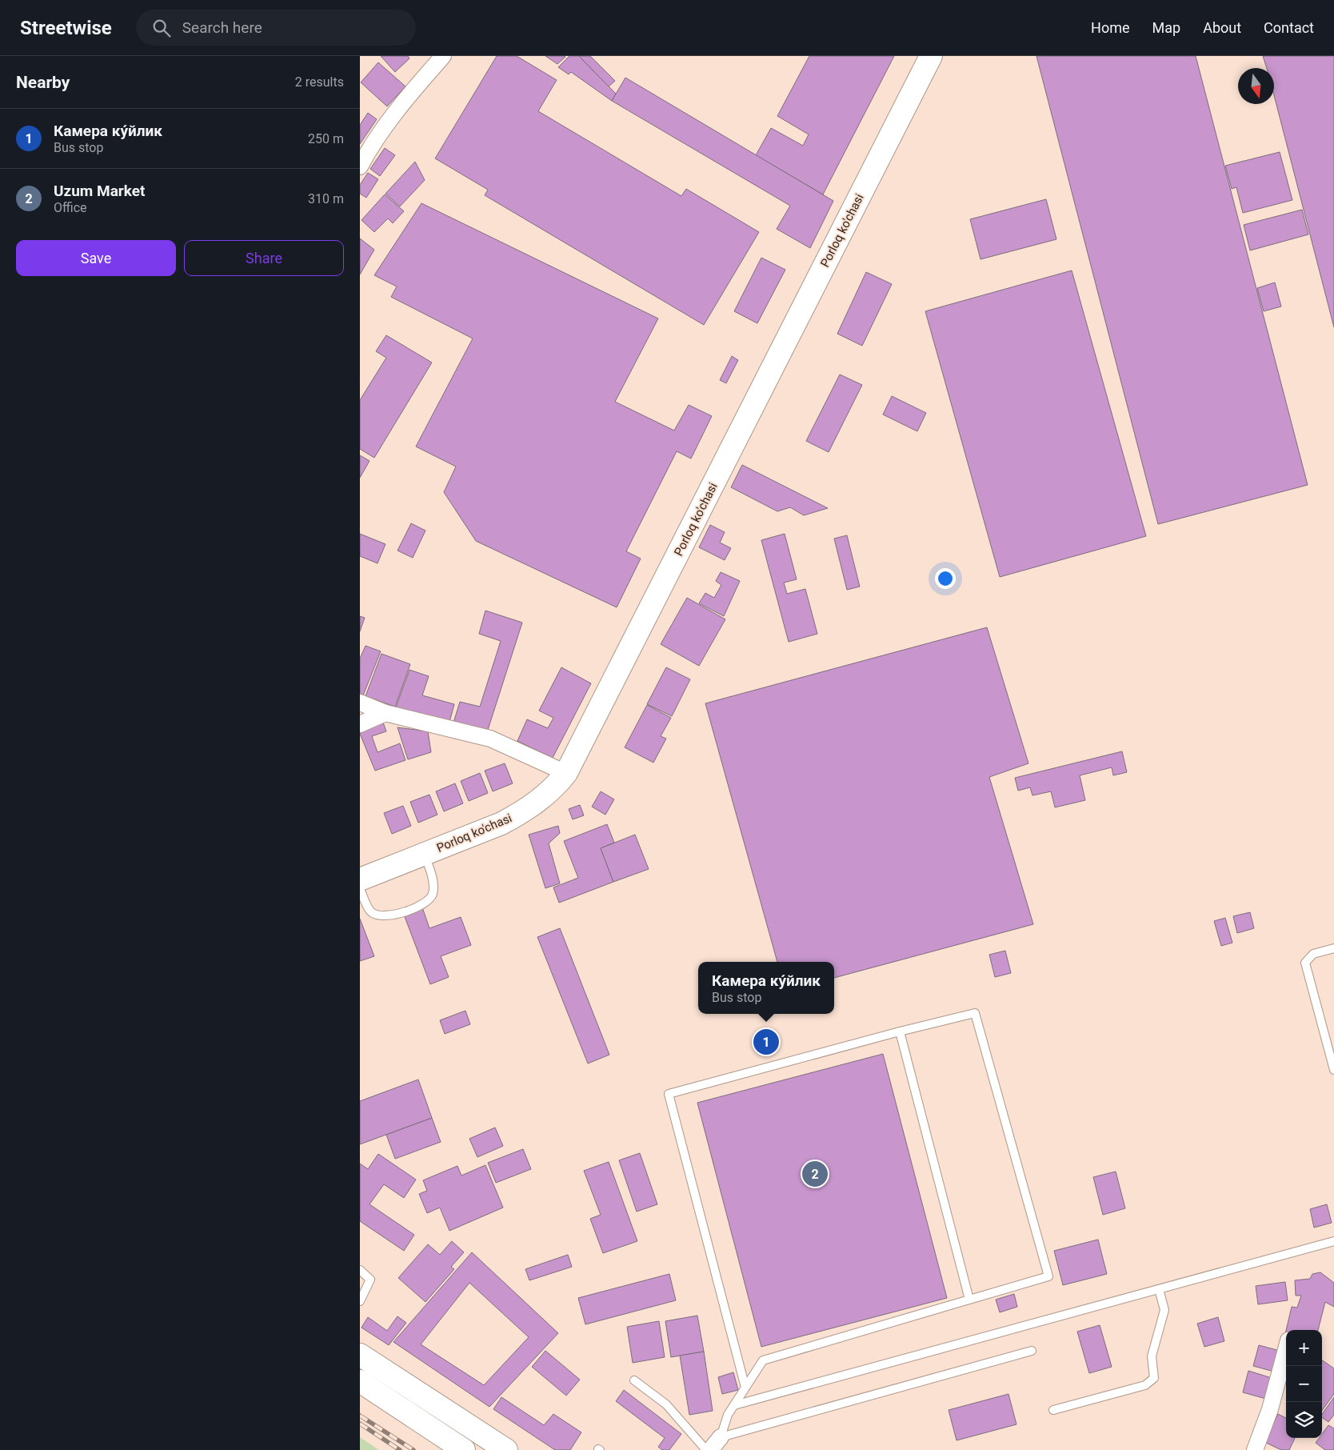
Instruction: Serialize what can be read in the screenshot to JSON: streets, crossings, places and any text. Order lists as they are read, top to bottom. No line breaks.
{"streets":{"main road":["Porloq ko'chasi"]},"north":"bottom","page":{"header":"Streetwise","search":"Search here","nav":["Home","Map","About","Contact"],"heading":["Nearby","2 results"],"list":[{"mark":"1","name":"Камера ку́йлик","note":"Bus stop","value":"250 m"},{"mark":"2","name":"Uzum Market","note":"Office","value":"310 m"}],"buttons":["Save","Share"],"popup":["Камера ку́йлик","Bus stop"],"pins":["1","2"],"map_buttons":["+","−"]}}
